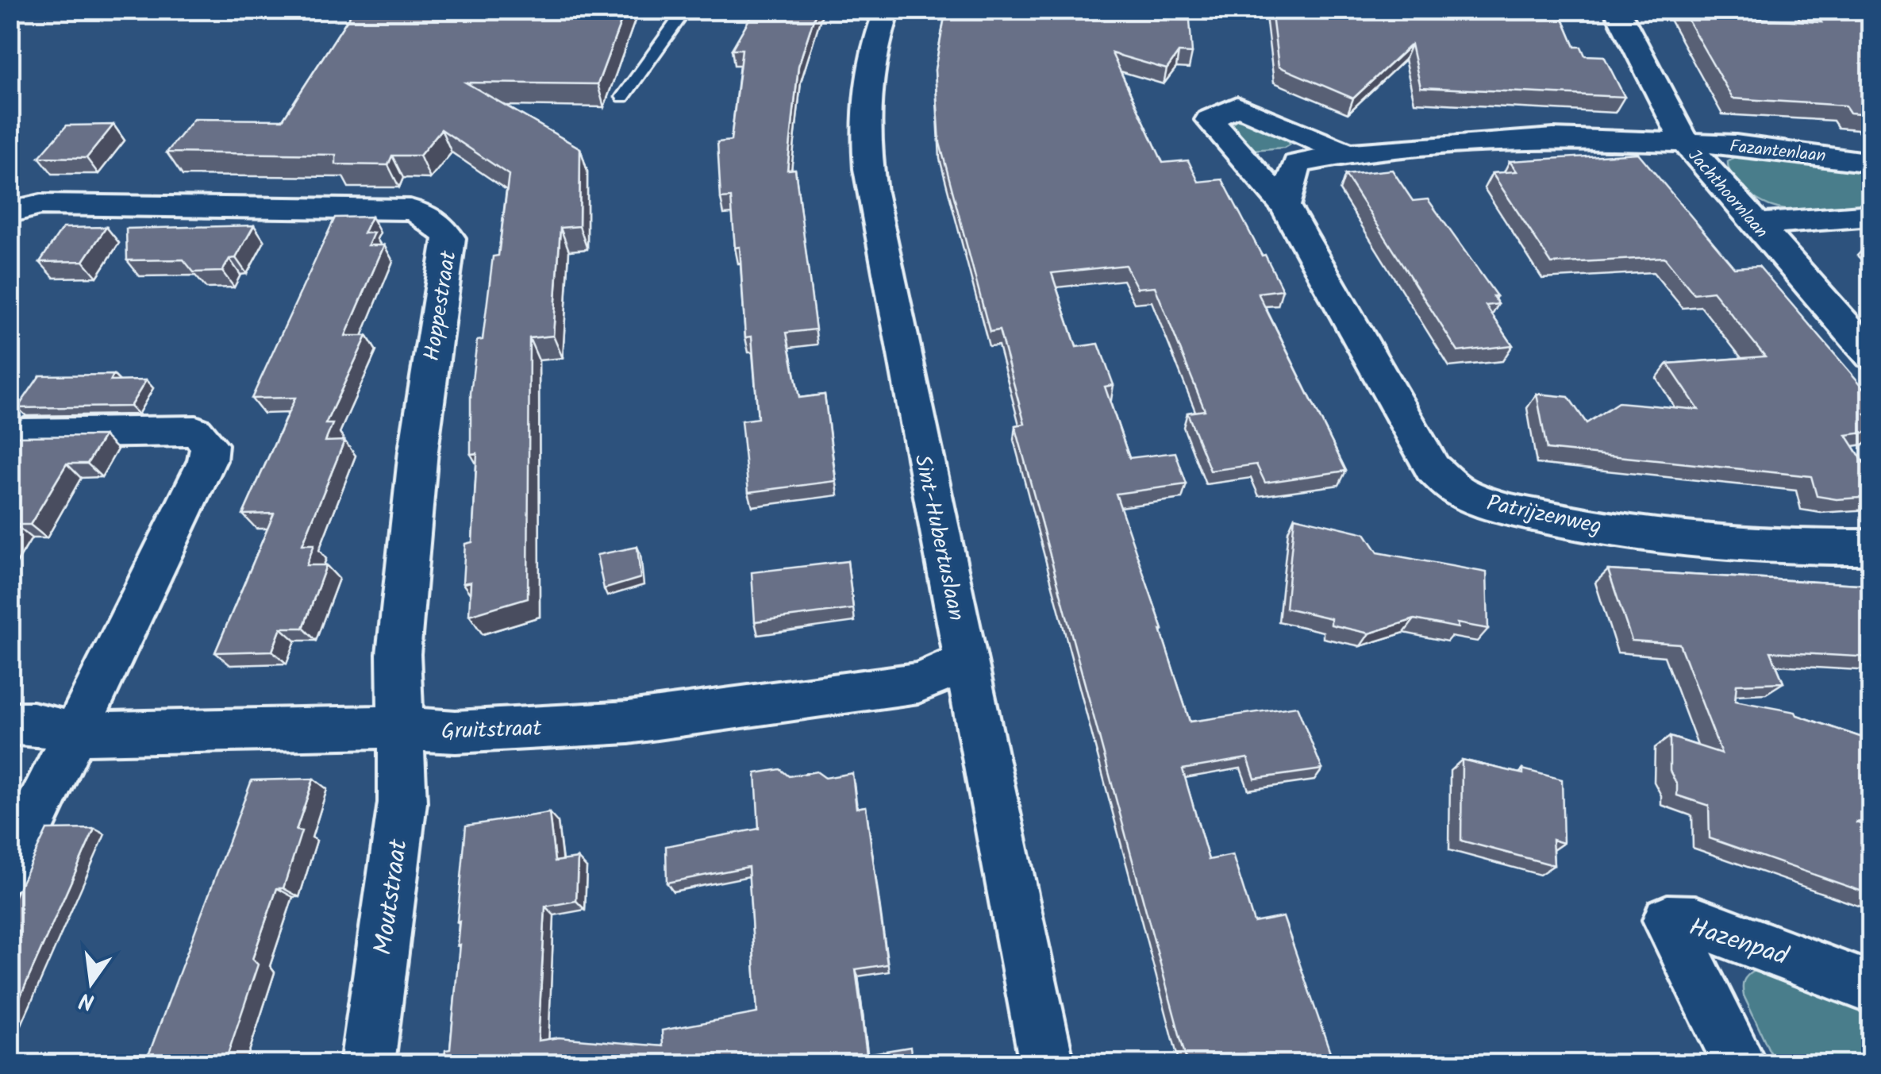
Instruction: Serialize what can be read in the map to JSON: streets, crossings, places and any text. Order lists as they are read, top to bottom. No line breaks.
{"streets":{"street":["Fazantenlaan","Jachthoornlaan","Hoppestraat","Patrijzenweg","Sint-Hubertuslaan","Gruitstraat","Moutstraat","Hazenpad"]},"crossings":[["Fazantenlaan","Jachthoornlaan"],["Fazantenlaan","Patrijzenweg"],["Jachthoornlaan","Patrijzenweg"],["Hoppestraat","Gruitstraat"],["Hoppestraat","Moutstraat"],["Sint-Hubertuslaan","Gruitstraat"],["Gruitstraat","Moutstraat"]],"north":"bottom"}
